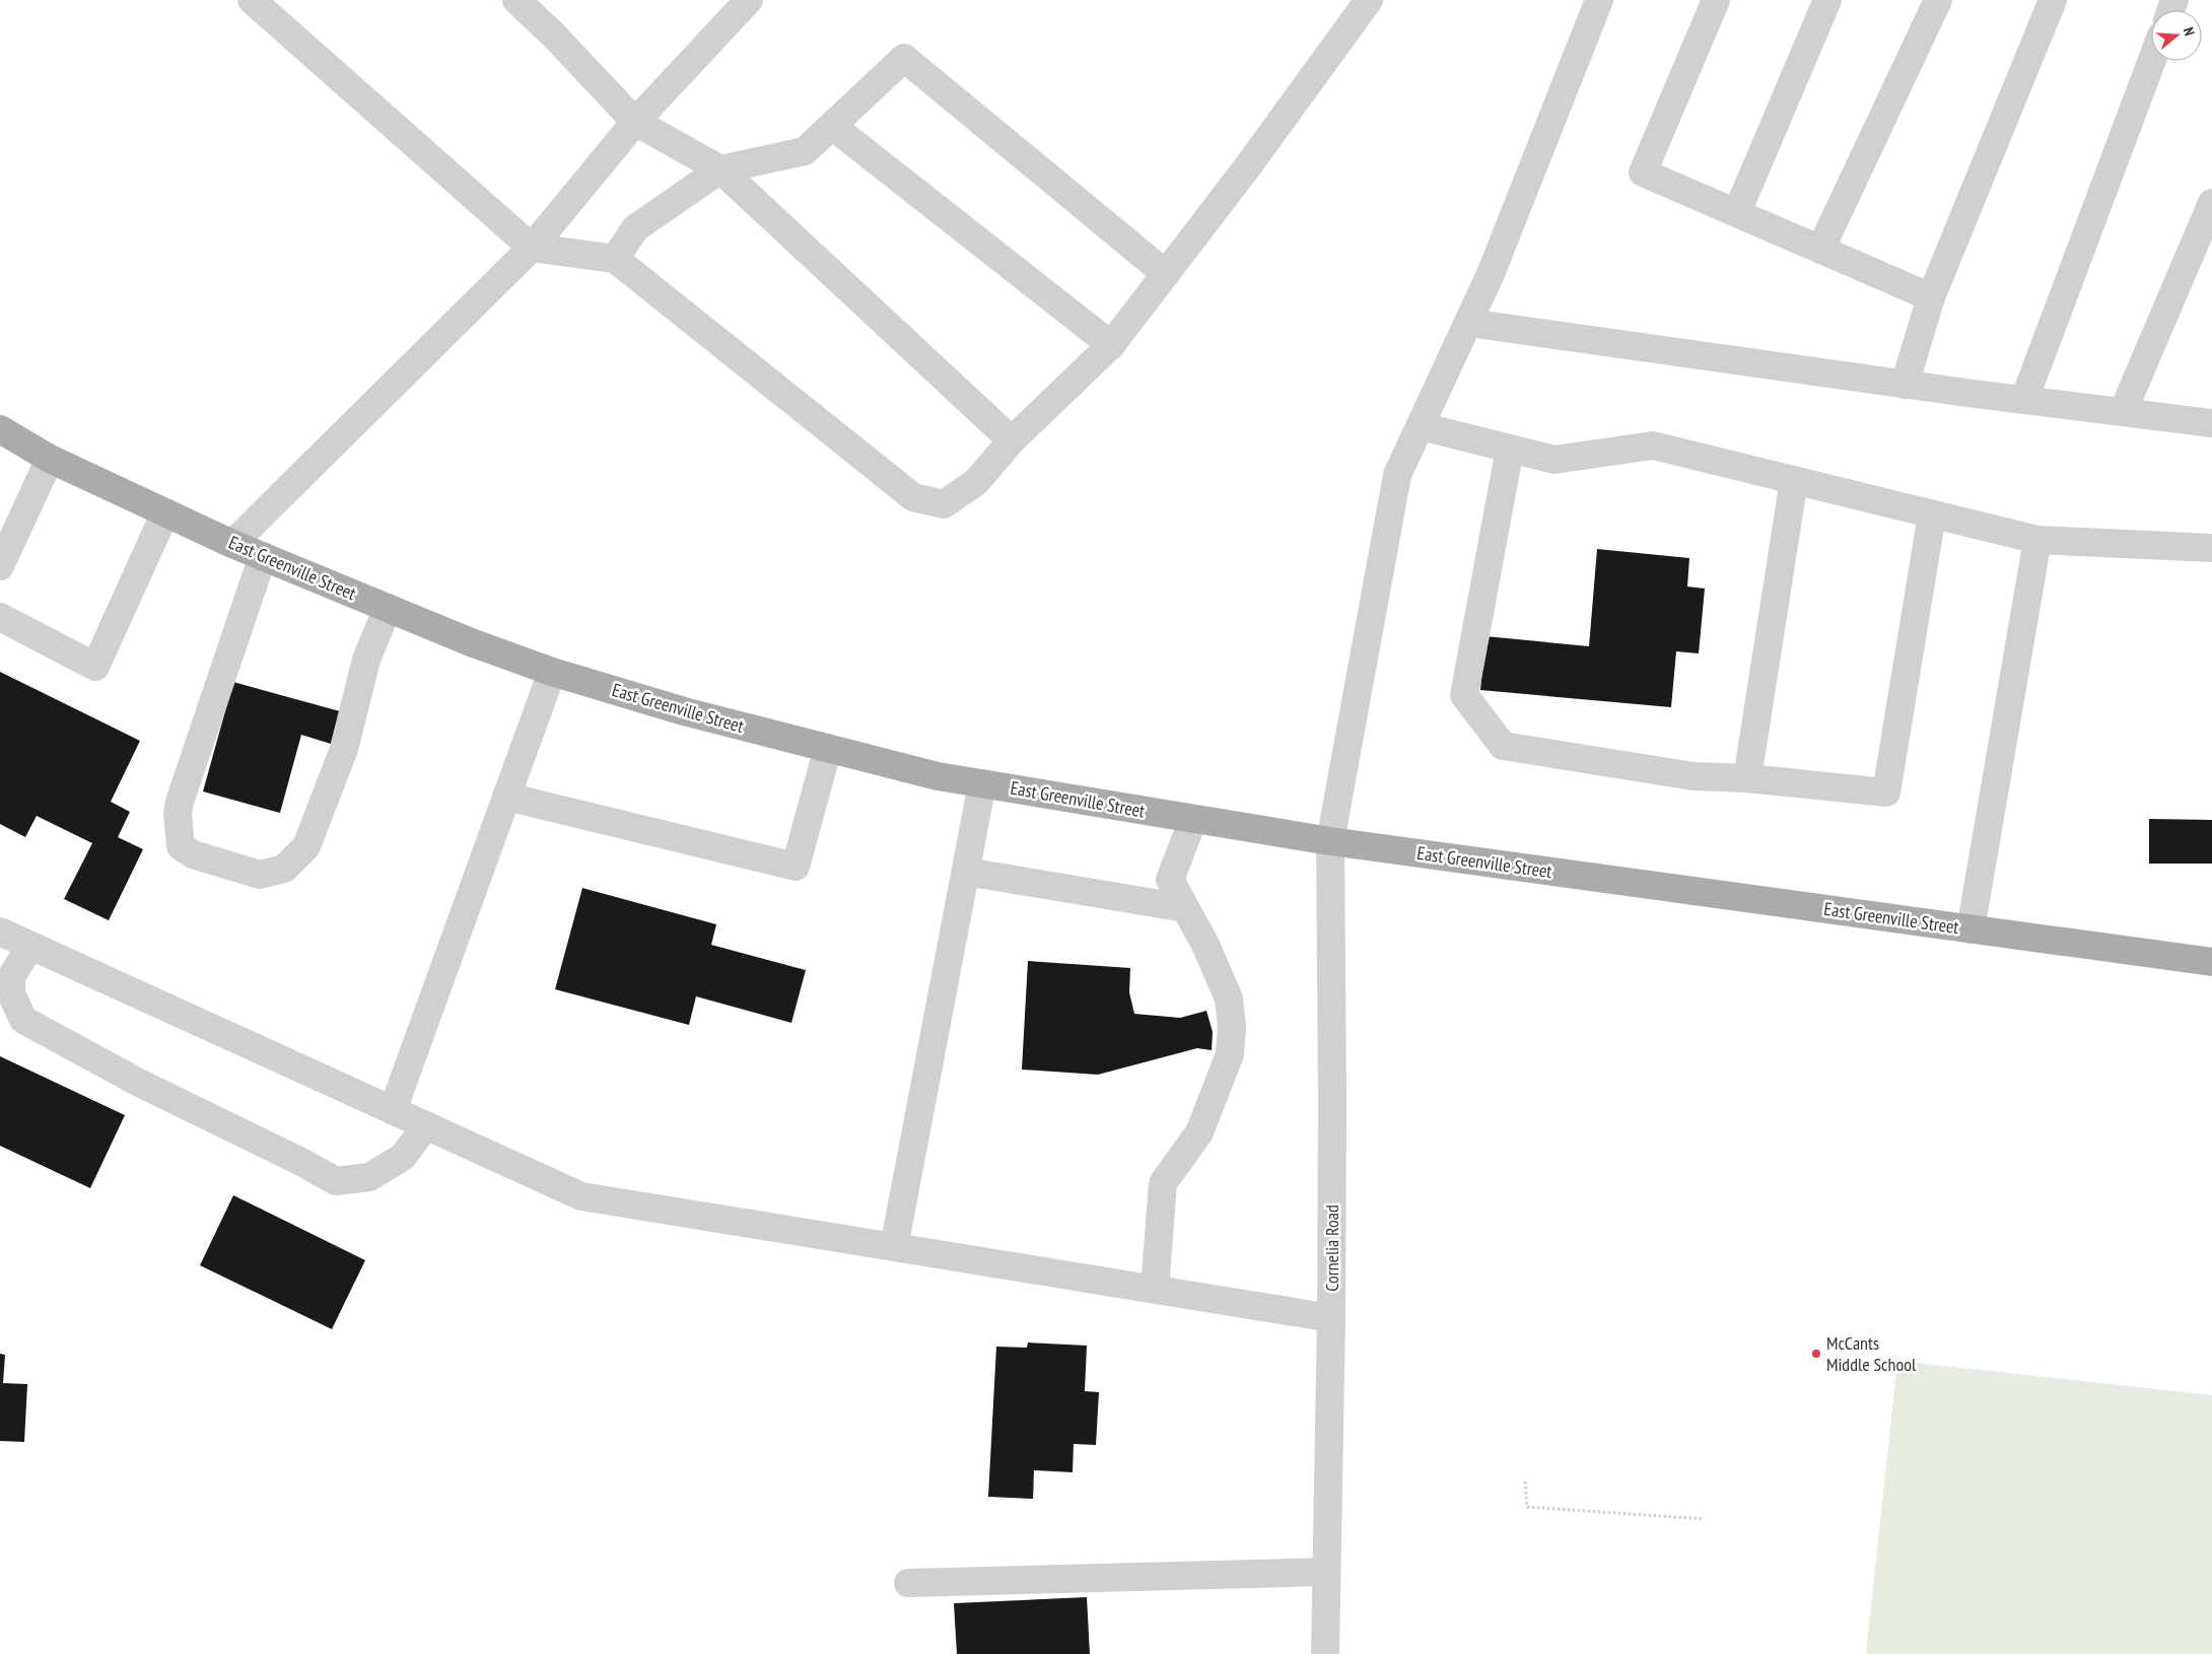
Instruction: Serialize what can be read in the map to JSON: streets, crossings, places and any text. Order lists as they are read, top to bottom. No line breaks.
{"streets":{"main road":["East Greenville Street"],"street":["Cornelia Road"]},"crossings":[["East Greenville Street","Cornelia Road"]],"places":["McCants Middle School"],"north":"right"}
